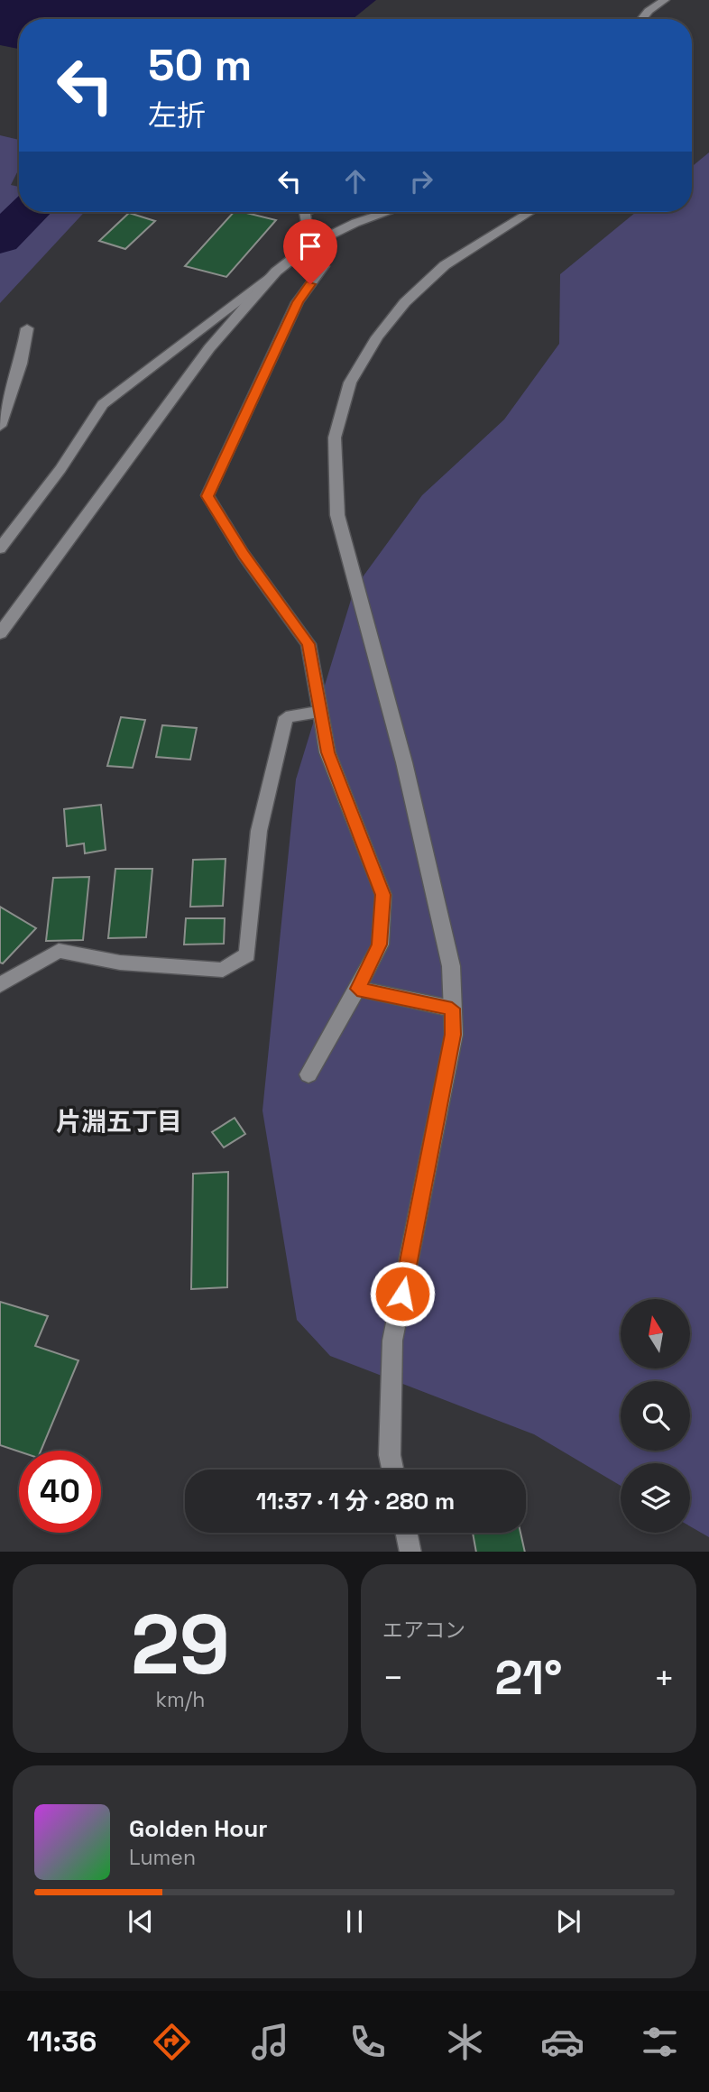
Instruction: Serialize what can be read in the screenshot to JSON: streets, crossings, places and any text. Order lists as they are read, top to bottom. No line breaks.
{"districts":["片淵五丁目"],"north":"top","page":{"turn":["50 m","左折"],"limit":"40","trip":"11:37 · 1 分 · 280 m","tile":[["29","km/h"],"エアコン"],"heat":["−","21°","+"],"song":["Golden Hour","Lumen"],"tabs":"11:36"}}
